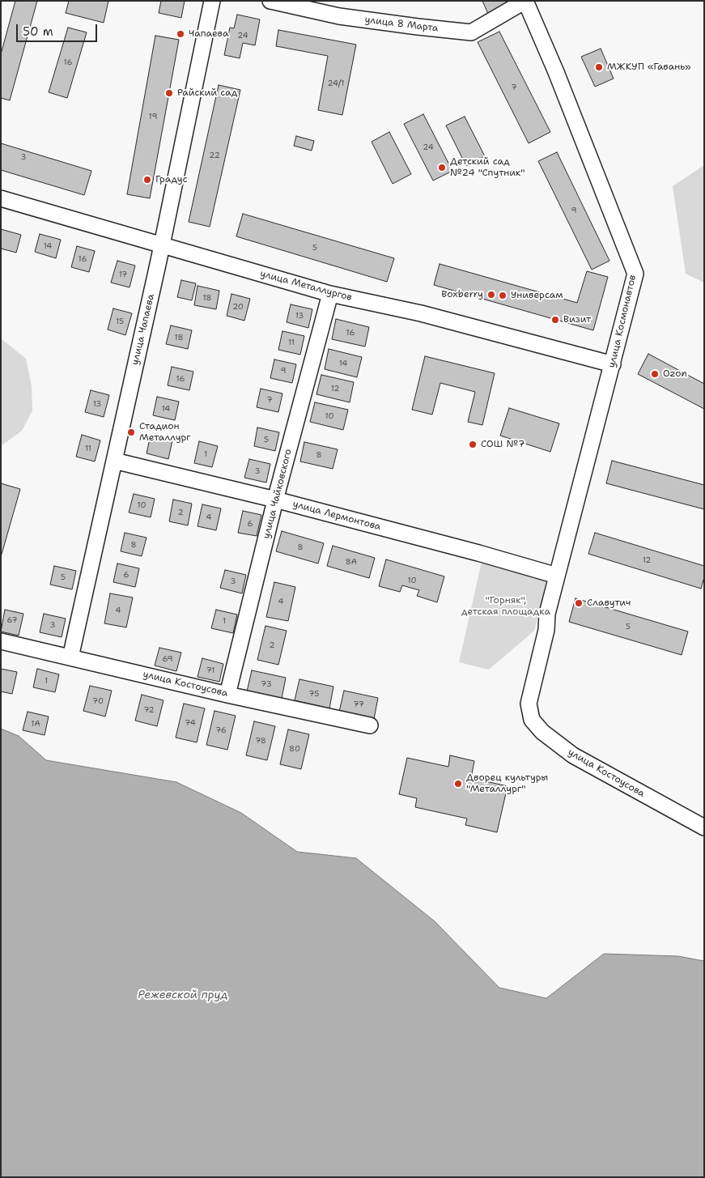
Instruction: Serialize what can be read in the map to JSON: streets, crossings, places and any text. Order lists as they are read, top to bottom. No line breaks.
{"streets":{"street":["улица 8 Марта","улица Металлургов","улица Космонавтов","улица Чапаева","улица Чайковского","улица Лермонтова","улица Костоусова"]},"crossings":[["улица 8 Марта","улица Космонавтов"],["улица Металлургов","улица Космонавтов"],["улица Металлургов","улица Чапаева"],["улица Металлургов","улица Чайковского"],["улица Космонавтов","улица Лермонтова"],["улица Космонавтов","улица Костоусова"],["улица Чапаева","улица Лермонтова"],["улица Чапаева","улица Костоусова"],["улица Чайковского","улица Лермонтова"],["улица Чайковского","улица Костоусова"]],"water":["Режевской пруд"],"parks":["\"Горняк\", детская площадка"],"places":["Чапаева","МЖКУП «Гавань»","Райский сад","Детский сад №24 \"Спутник\"","Градус","Boxberry","Универсам","Визит","Ozon","Стадион Металлург","СОШ №7","Славутич","Дворец культуры \"Металлург\""],"house_numbers":["24","16","24/1","7","19","24","22","3","9","14","5","16","17","18","20","13","15","16","18","11","14","9","16","12","7","13","14","10","5","11","1","8","3","10","2","4","6","8","8","12","8А","6","5","10","3","4","4","67","1","3","5","2","69","71","1","73","75","70","77","72","74","1А","76","78","80"],"scale_bar":"50 m"}
